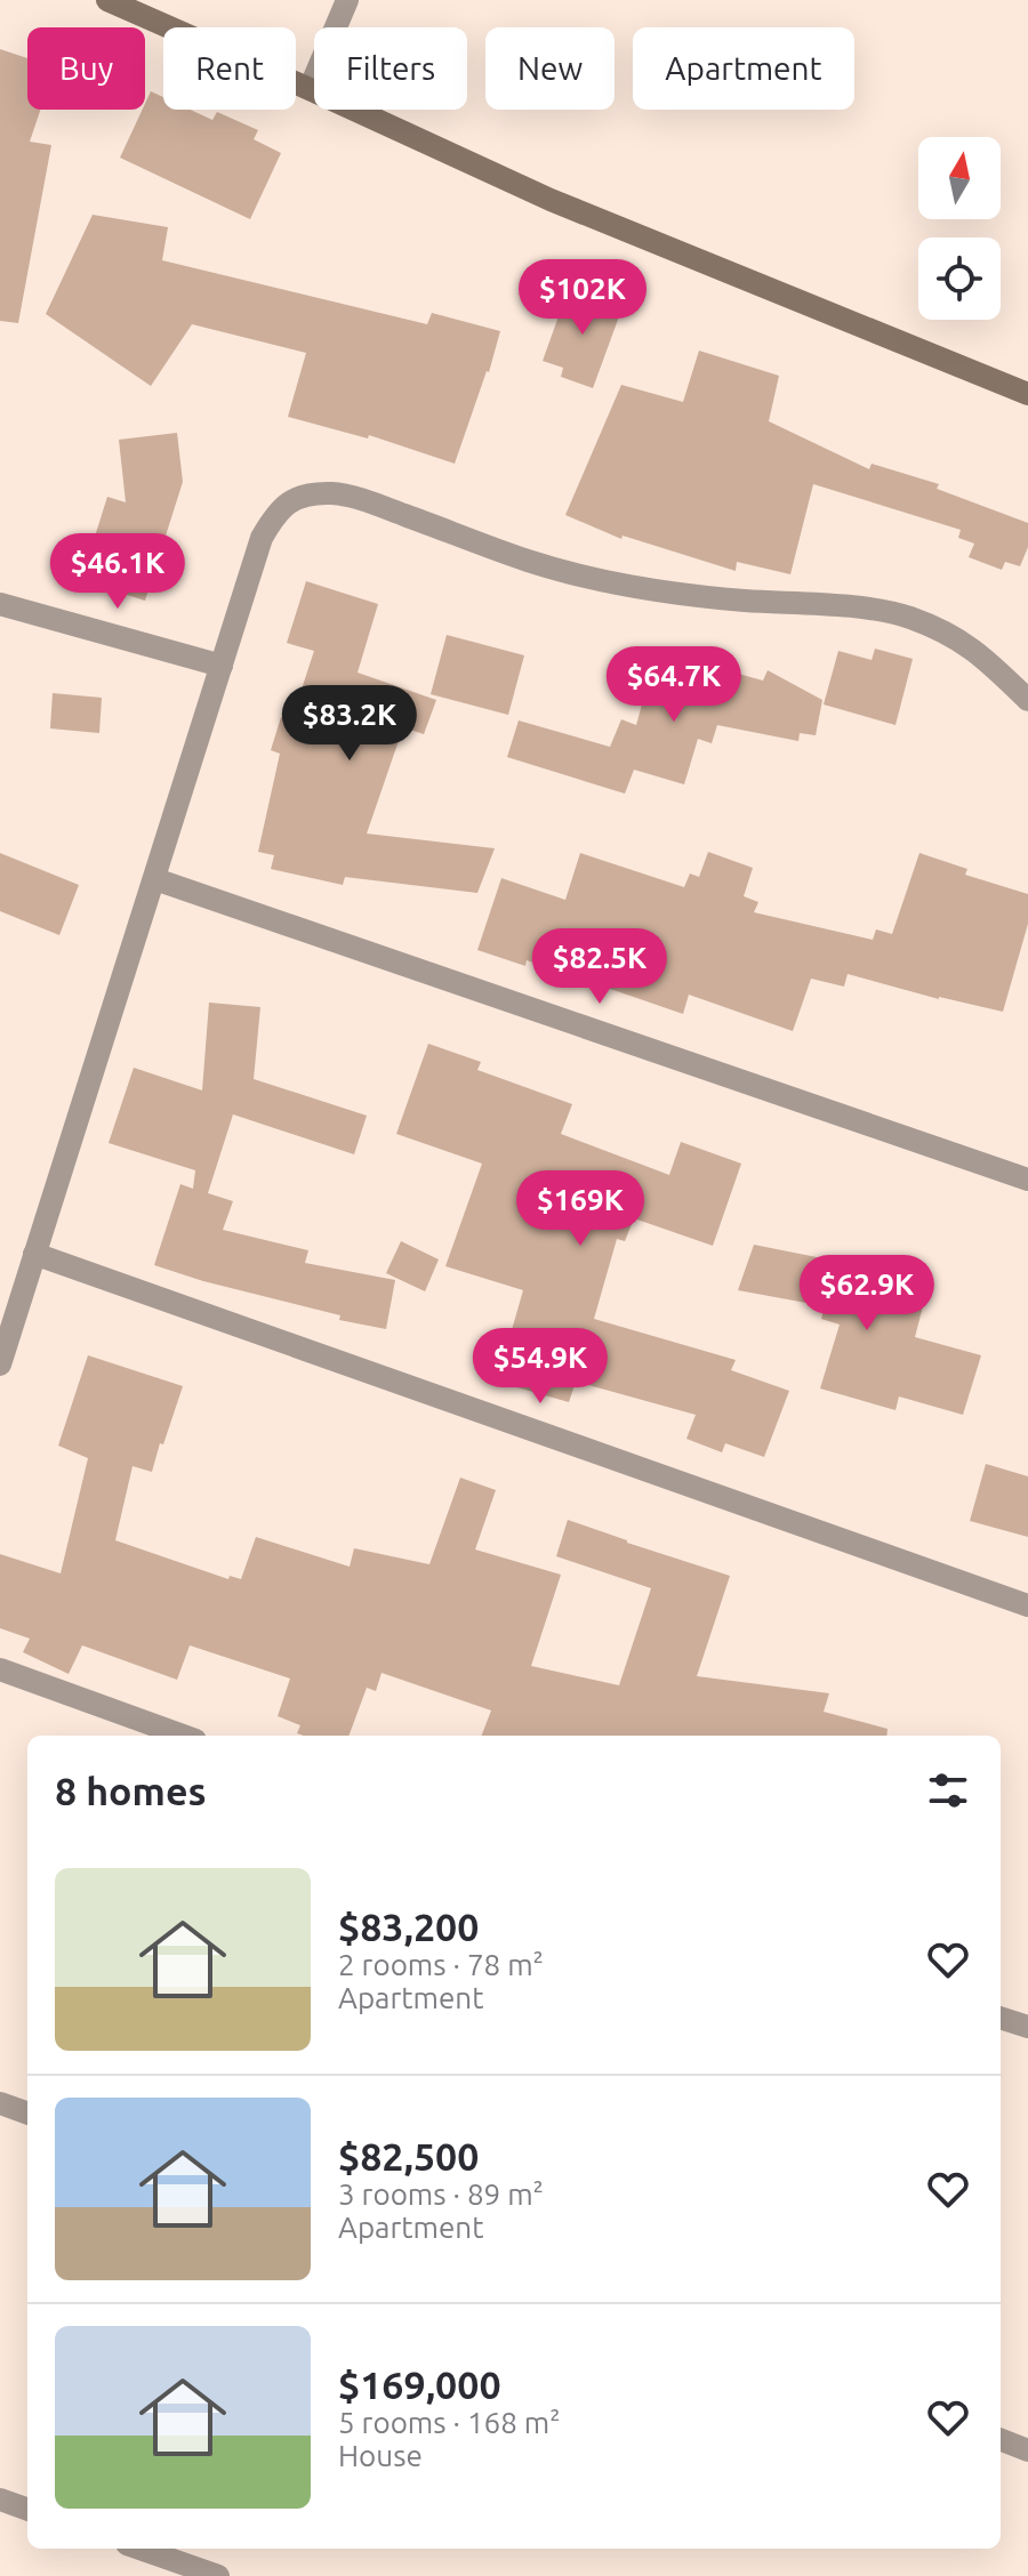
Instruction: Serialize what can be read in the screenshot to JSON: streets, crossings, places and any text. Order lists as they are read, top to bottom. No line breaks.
{"north":"top","page":{"chip":["Buy","Rent","Filters","New","Apartment"],"price":["$102K","$46.1K","$64.7K","$83.2K","$82.5K","$169K","$62.9K","$54.9K"],"heading":"8 homes","list":[{"name":"$83,200","note":"2 rooms · 78 m² · Apartment"},{"name":"$82,500","note":"3 rooms · 89 m² · Apartment"},{"name":"$169,000","note":"5 rooms · 168 m² · House"}]}}
